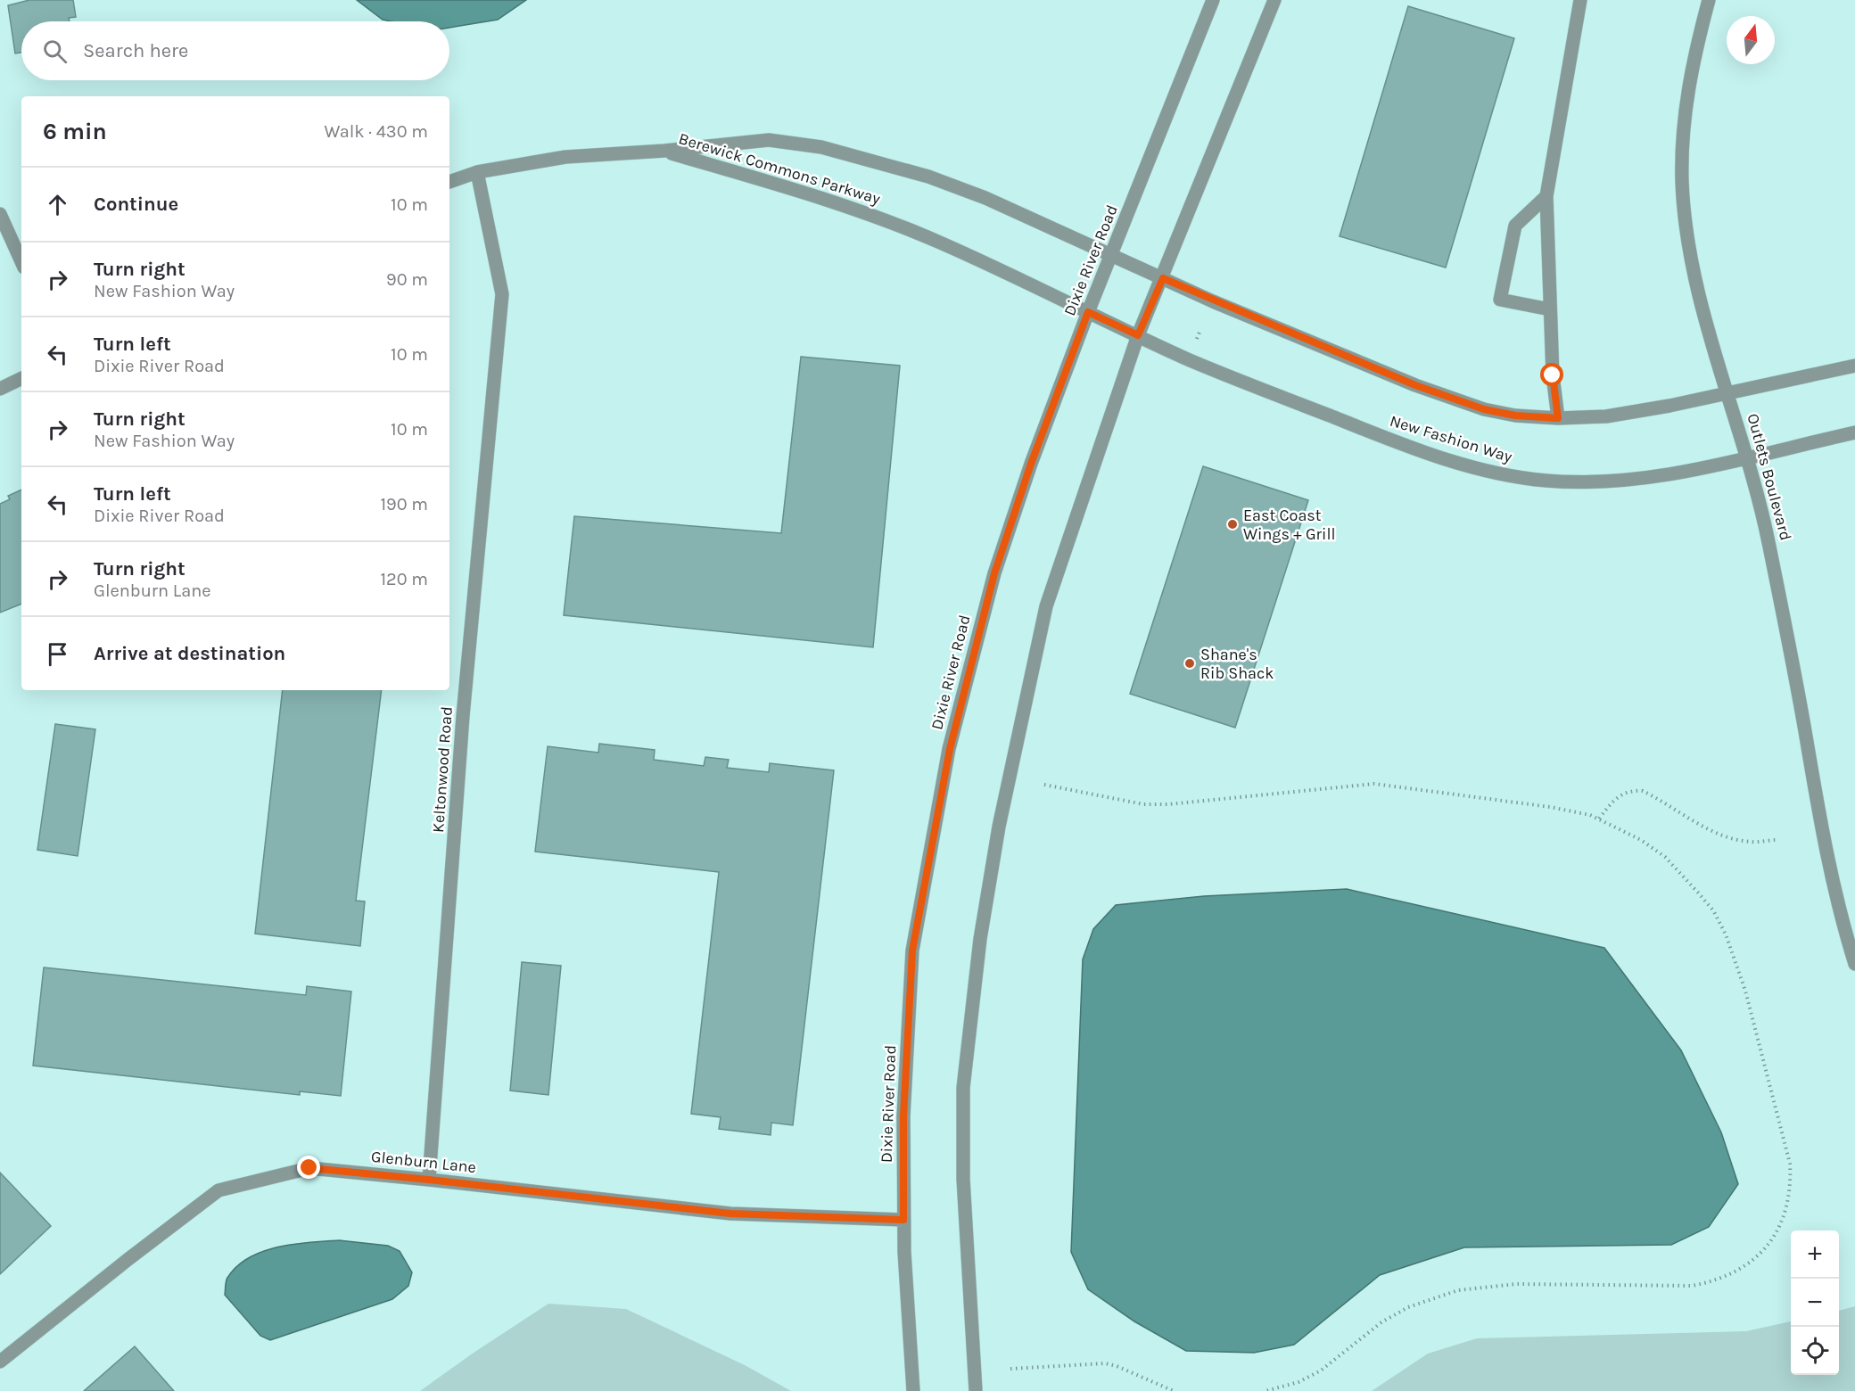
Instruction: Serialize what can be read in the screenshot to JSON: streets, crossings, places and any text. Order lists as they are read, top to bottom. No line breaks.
{"streets":{"street":["Berewick Commons Parkway","Dixie River Road","New Fashion Way","Outlets Boulevard","Keltonwood Road","Glenburn Lane"]},"crossings":[["Berewick Commons Parkway","Dixie River Road"],["Berewick Commons Parkway","New Fashion Way"],["Berewick Commons Parkway","Keltonwood Road"],["Dixie River Road","New Fashion Way"],["Dixie River Road","Glenburn Lane"],["New Fashion Way","Outlets Boulevard"],["Keltonwood Road","Glenburn Lane"]],"places":["East Coast Wings + Grill","Shane's Rib Shack"],"north":"top","page":{"search":"Search here","heading":["6 min","Walk · 430 m"],"list":[["Continue","10 m"],["Turn right","New Fashion Way","90 m"],["Turn left","Dixie River Road","10 m"],["Turn right","New Fashion Way","10 m"],["Turn left","Dixie River Road","190 m"],["Turn right","Glenburn Lane","120 m"],"Arrive at destination"],"map_buttons":["+","−"]}}
